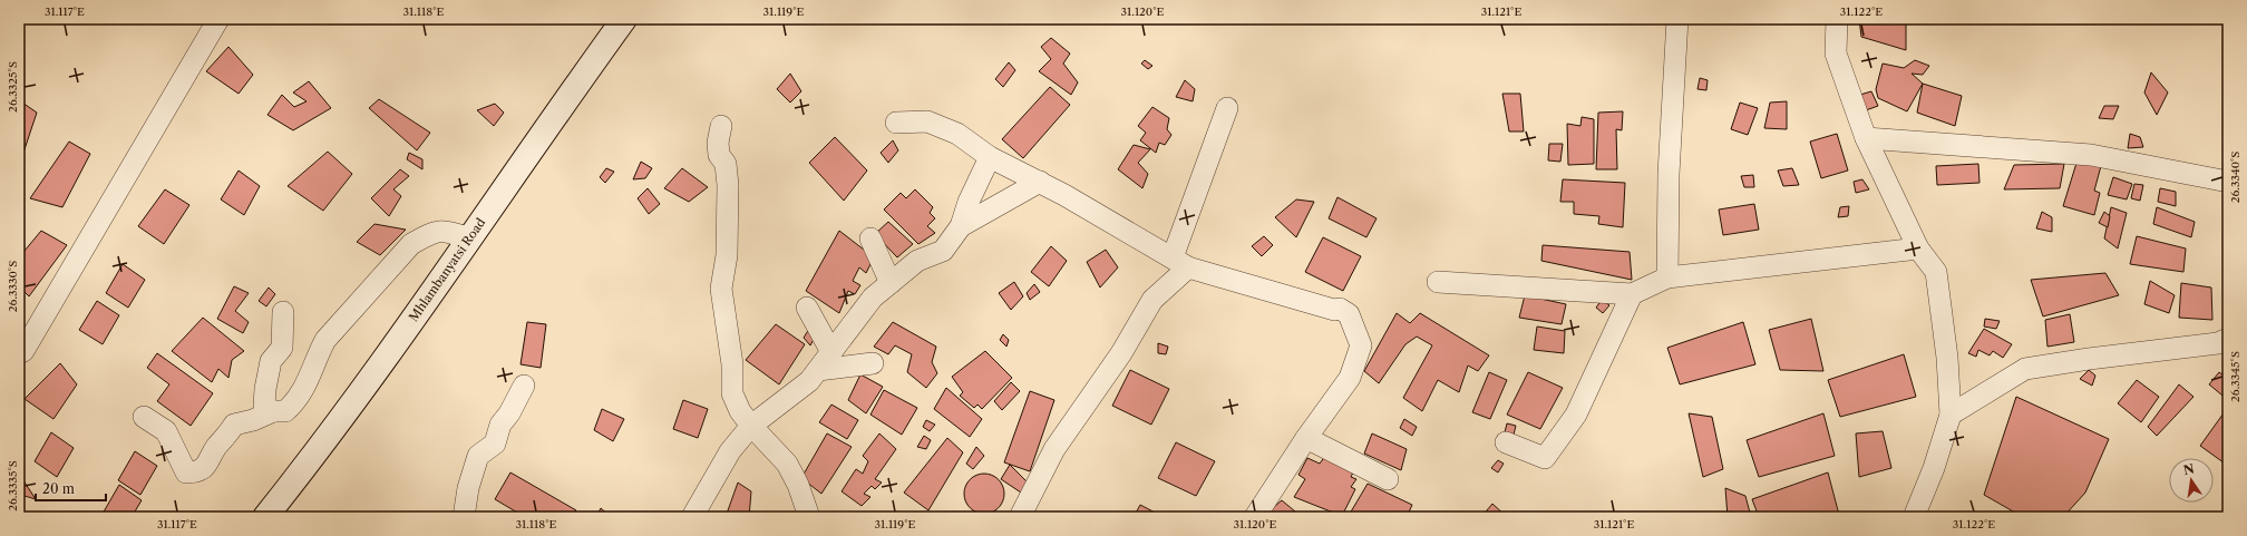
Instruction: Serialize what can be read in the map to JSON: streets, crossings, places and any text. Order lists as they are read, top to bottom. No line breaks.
{"streets":{"main road":["Mhlambanyatsi Road"]},"scale_bar":"20 m","north":"top","coordinates":["31.117°E","31.118°E","31.119°E","31.120°E","31.121°E","31.122°E","26.3325°S","26.3340°S","26.3330°S","26.3345°S","26.3335°S"]}
